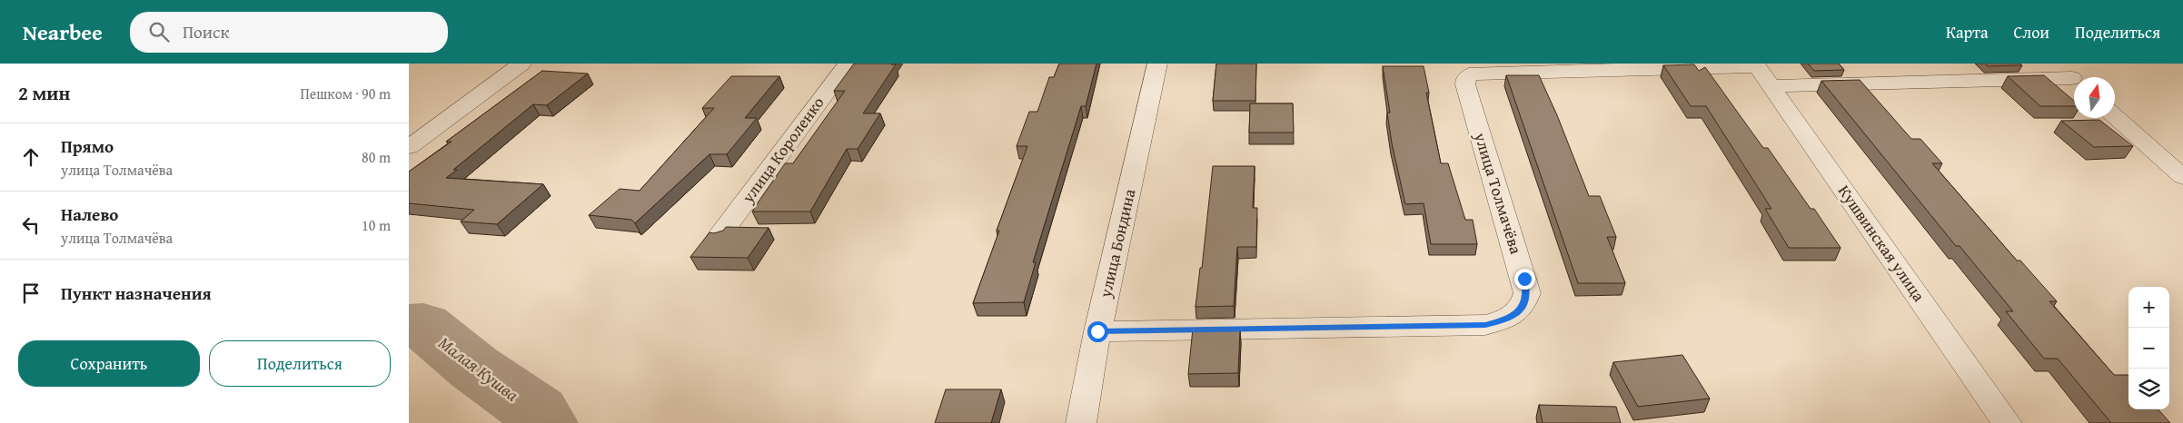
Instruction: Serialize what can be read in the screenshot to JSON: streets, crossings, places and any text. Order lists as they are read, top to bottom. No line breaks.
{"streets":{"street":["улица Короленко","улица Толмачёва","улица Бондина","Кушвинская улица"]},"crossings":[["улица Толмачёва","улица Бондина"],["улица Толмачёва","Кушвинская улица"]],"water":["Малая Кушва"],"north":"top","page":{"header":"Nearbee","search":"Поиск","nav":["Карта","Слои","Поделиться"],"heading":["2 мин","Пешком · 90 m"],"list":[["Прямо","улица Толмачёва","80 m"],["Налево","улица Толмачёва","10 m"],"Пункт назначения"],"map_buttons":["+","−"],"buttons":["Сохранить","Поделиться"]}}
